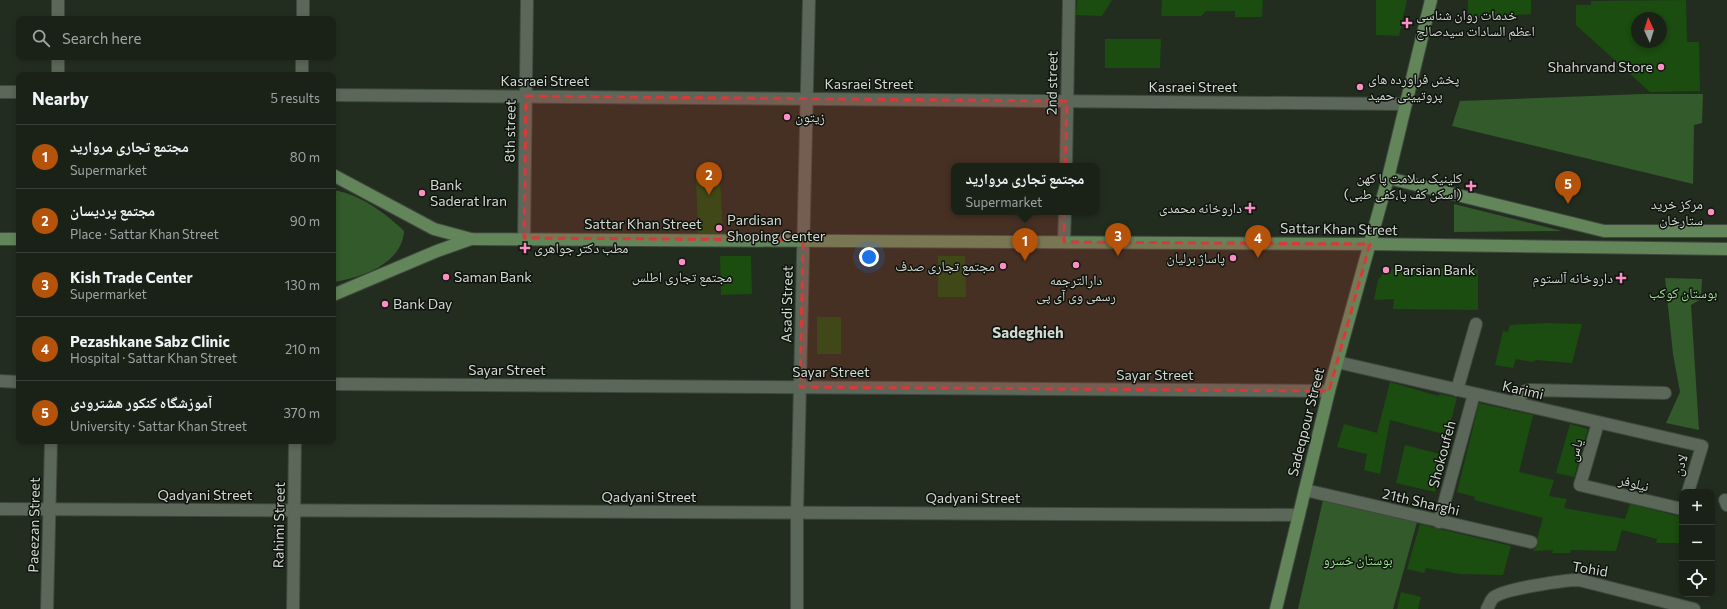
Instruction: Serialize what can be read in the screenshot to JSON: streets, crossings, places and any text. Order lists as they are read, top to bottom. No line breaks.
{"streets":{"main road":["Sattar Khan Street","Sadeqpour Street"],"street":["Kasraei Street","2nd street","8th street","Asadi Street","Sayar Street","Karimi","یاس","Shokoufeh","لادن","نیلوفر","Qadyani Street","21th Sharghi","Paeezan Street","Rahimi Street","Tohid"]},"crossings":[["Kasraei Street","2nd street"],["Kasraei Street","8th street"],["Kasraei Street","Asadi Street"],["Kasraei Street","Sadeqpour Street"],["8th street","Sattar Khan Street"],["Sattar Khan Street","Asadi Street"],["Sattar Khan Street","Sadeqpour Street"],["Asadi Street","Sayar Street"],["Asadi Street","Qadyani Street"],["Sayar Street","Sadeqpour Street"],["Karimi","Sadeqpour Street"],["Karimi","یاس"],["Karimi","Shokoufeh"],["Karimi","لادن"],["Sadeqpour Street","Qadyani Street"],["Sadeqpour Street","21th Sharghi"],["یاس","نیلوفر"],["Shokoufeh","21th Sharghi"],["Qadyani Street","Paeezan Street"],["Qadyani Street","Rahimi Street"]],"districts":["Sadeghieh"],"parks":["بوستان کوکب","بوستان خسرو"],"places":{"health":["خدمات روان شناسی اعظم السادات سیدصالح","کلینیک سلامت پا کهن (اسکن کف پا،کفی طبی)","داروخانه محمدی","مطب دکتر جواهری","داروخانه آلستوم"],"other":["Shahrvand Store","پخش فراورده های پروتیینی حمید","زیتون","Bank Saderat Iran","مرکز خرید ستارخان","Pardisan Shoping Center","پاساژ برلیان","مجتمع تجاری اطلس","دارالترجمه رسمی وی آی پی","مجتمع تجاری صدف","Parsian Bank","Saman Bank","Bank Day"]},"north":"top","page":{"search":"Search here","heading":["Nearby","5 results"],"list":[{"mark":"1","name":"مجتمع تجاری مروارید","note":"Supermarket","value":"80 m"},{"mark":"2","name":"مجتمع پردیسان","note":"Place · Sattar Khan Street","value":"90 m"},{"mark":"3","name":"Kish Trade Center","note":"Supermarket","value":"130 m"},{"mark":"4","name":"Pezashkane Sabz Clinic","note":"Hospital · Sattar Khan Street","value":"210 m"},{"mark":"5","name":"آموزشگاه کنکور هشترودی","note":"University · Sattar Khan Street","value":"370 m"}],"pins":["2","5","3","4","1"],"popup":["مجتمع تجاری مروارید","Supermarket"],"map_buttons":["+","−"]}}
